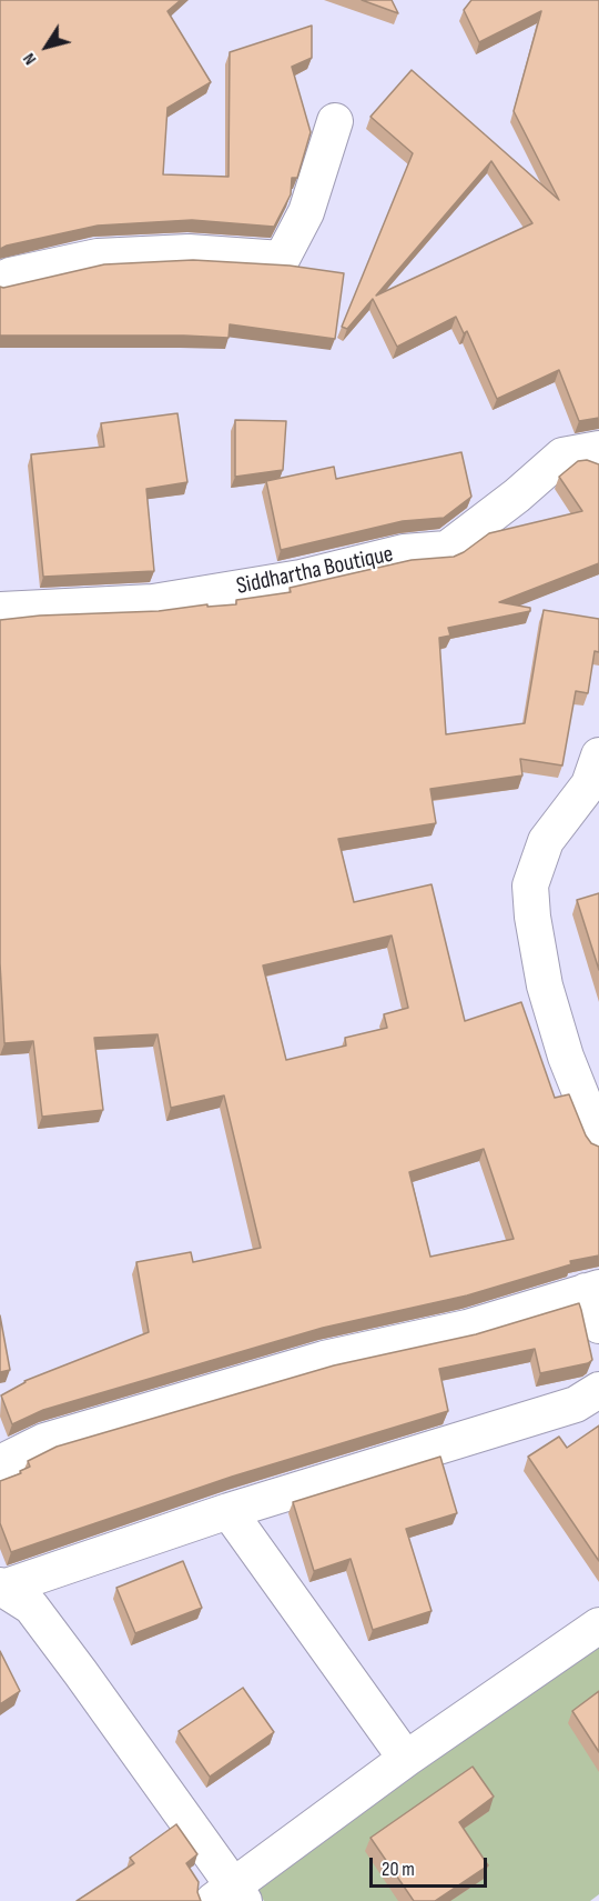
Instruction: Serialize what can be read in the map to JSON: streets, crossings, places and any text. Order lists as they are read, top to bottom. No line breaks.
{"streets":{"street":["Siddhartha Boutique"]},"scale_bar":"20 m","north":"bottom left"}
